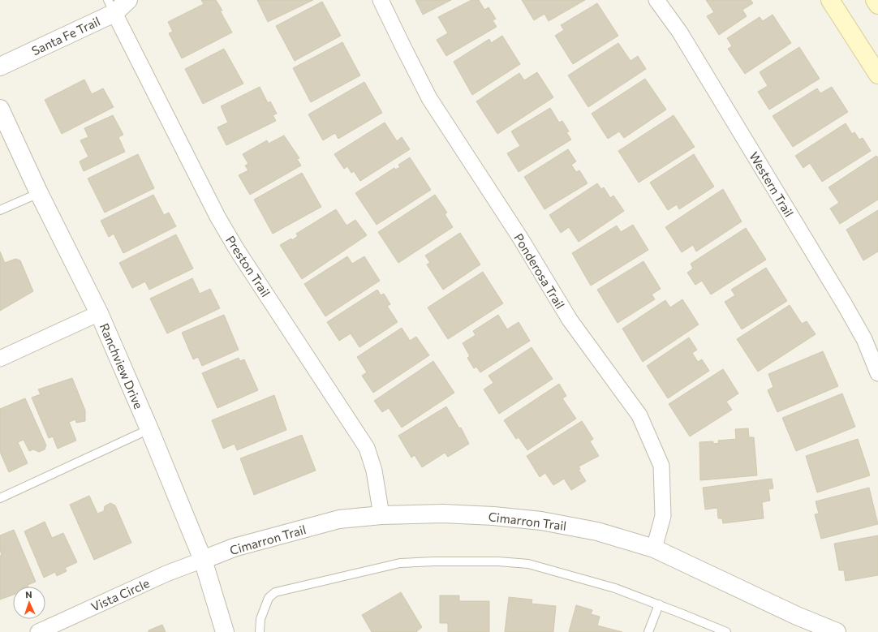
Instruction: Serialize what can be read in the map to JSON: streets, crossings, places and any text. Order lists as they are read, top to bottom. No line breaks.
{"streets":{"street":["Santa Fe Trail","Western Trail","Preston Trail","Ponderosa Trail","Ranchview Drive","Cimarron Trail","Vista Circle"]},"crossings":[["Santa Fe Trail","Preston Trail"],["Preston Trail","Cimarron Trail"],["Ponderosa Trail","Cimarron Trail"],["Ranchview Drive","Cimarron Trail"],["Ranchview Drive","Vista Circle"],["Cimarron Trail","Vista Circle"]],"north":"top"}
